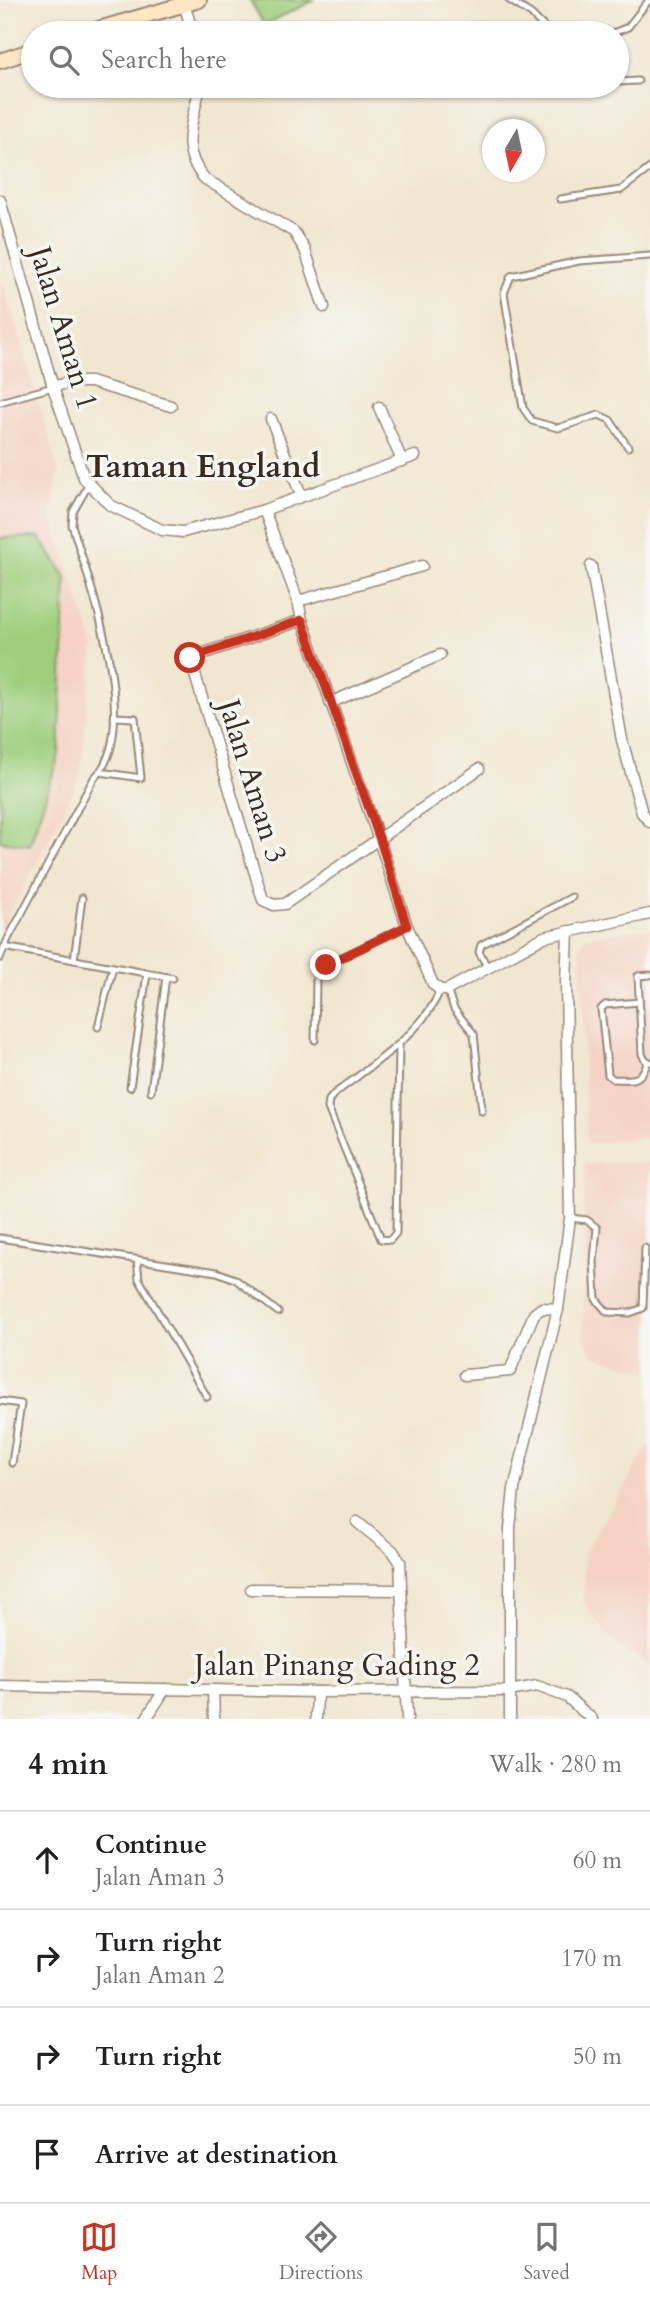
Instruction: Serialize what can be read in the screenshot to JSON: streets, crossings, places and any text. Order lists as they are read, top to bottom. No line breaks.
{"streets":{"street":["Jalan Aman 1","Jalan Aman 3","Jalan Pinang Gading 2"]},"districts":["Taman England"],"north":"bottom","page":{"search":"Search here","heading":["4 min","Walk · 280 m"],"list":[["Continue","Jalan Aman 3","60 m"],["Turn right","Jalan Aman 2","170 m"],["Turn right","50 m"],"Arrive at destination"],"nav":["Map","Directions","Saved"]}}
